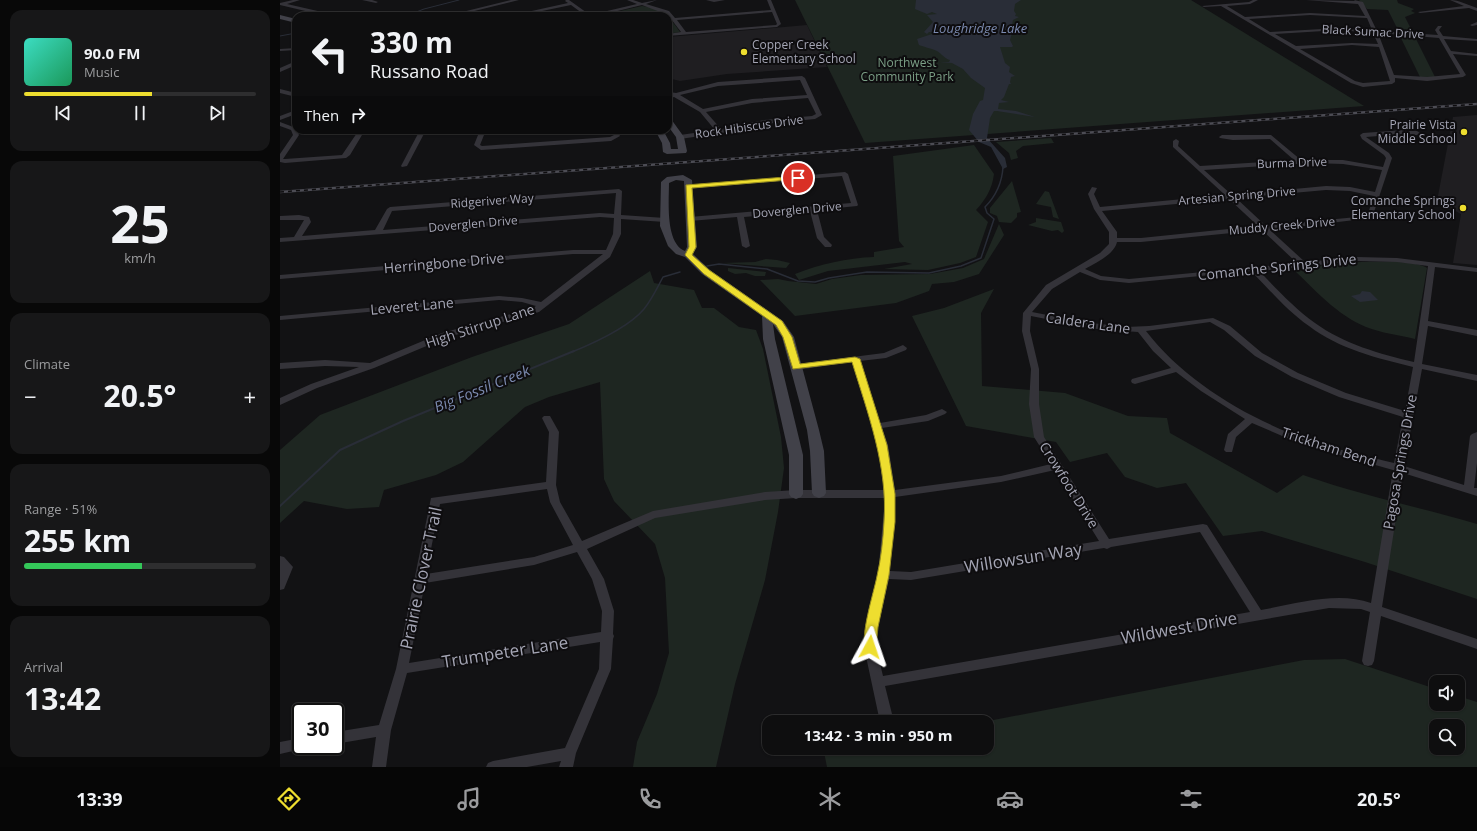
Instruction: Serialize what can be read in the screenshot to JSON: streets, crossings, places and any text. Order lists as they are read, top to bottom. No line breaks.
{"streets":{"street":["Black Sumac Drive","Rock Hibiscus Drive","Burma Drive","Artesian Spring Drive","Ridgeriver Way","Doverglen Drive","Muddy Creek Drive","Herringbone Drive","Comanche Springs Drive","Leveret Lane","Caldera Lane","High Stirrup Lane","Trickham Bend","Pagosa Springs Drive","Crowfoot Drive","Willowsun Way","Prairie Clover Trail","Wildwest Drive","Trumpeter Lane"]},"crossings":[["Burma Drive","Muddy Creek Drive"],["Artesian Spring Drive","Muddy Creek Drive"],["Ridgeriver Way","Doverglen Drive"],["Ridgeriver Way","High Stirrup Lane"],["Doverglen Drive","High Stirrup Lane"],["Herringbone Drive","High Stirrup Lane"],["Comanche Springs Drive","Pagosa Springs Drive"],["Leveret Lane","High Stirrup Lane"],["Caldera Lane","Trickham Bend"],["Caldera Lane","Pagosa Springs Drive"],["Caldera Lane","Crowfoot Drive"],["Trickham Bend","Pagosa Springs Drive"],["Pagosa Springs Drive","Wildwest Drive"],["Crowfoot Drive","Willowsun Way"],["Willowsun Way","Wildwest Drive"],["Prairie Clover Trail","Trumpeter Lane"]],"water":["Loughridge Lake","Big Fossil Creek"],"parks":["Northwest Community Park"],"places":["Copper Creek Elementary School","Prairie Vista Middle School","Comanche Springs Elementary School"],"page":{"turn":["330 m","Russano Road"],"song":["90.0 FM","Music"],"then":"Then","tile":[["25","km/h"],"Climate",["Range · 51%","255 km"],["Arrival","13:42"]],"heat":["−","20.5°","+"],"limit":"30","trip":"13:42 · 3 min · 950 m","tabs":["13:39","20.5°"]}}
